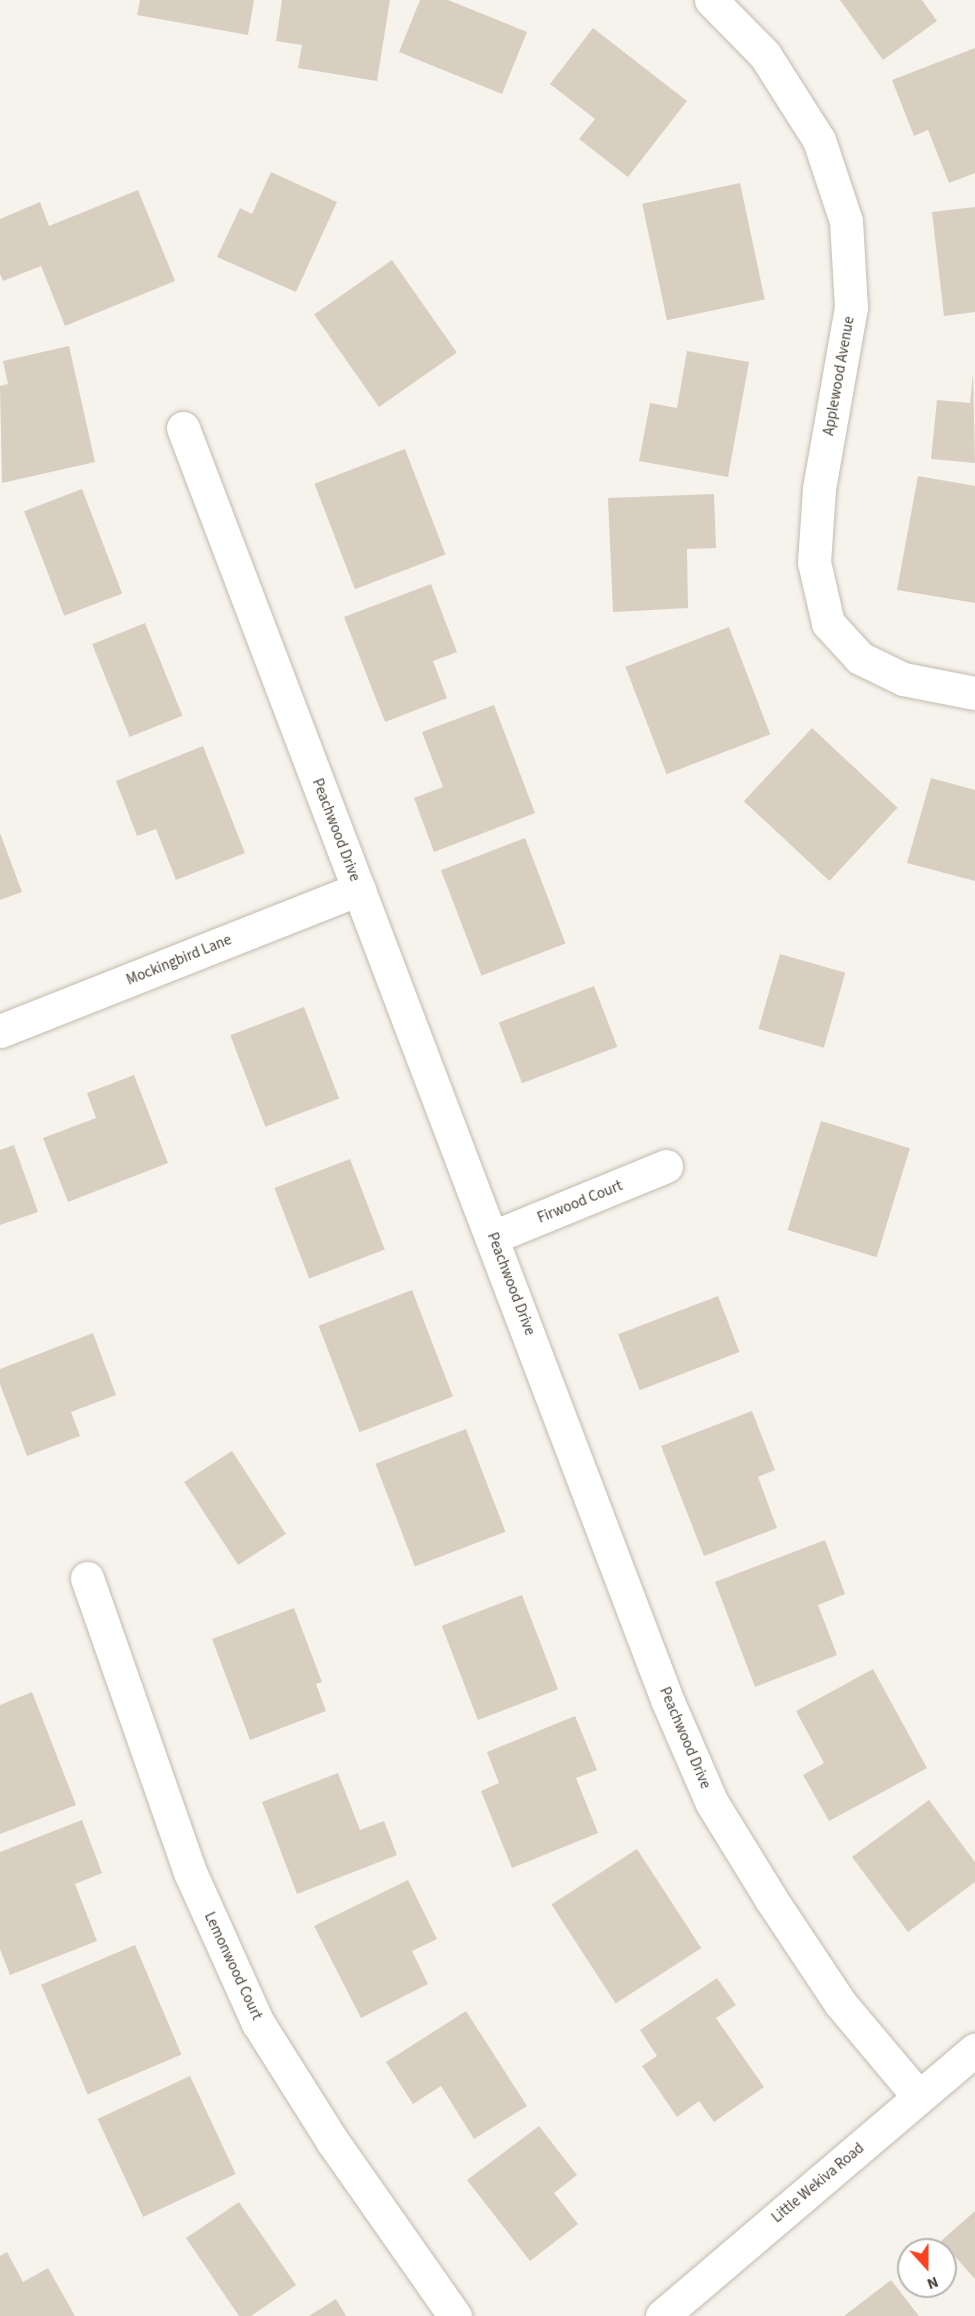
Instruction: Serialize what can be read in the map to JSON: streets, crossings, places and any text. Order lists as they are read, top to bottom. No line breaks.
{"streets":{"street":["Applewood Avenue","Peachwood Drive","Mockingbird Lane","Firwood Court","Lemonwood Court","Little Wekiva Road"]},"crossings":[["Peachwood Drive","Mockingbird Lane"],["Peachwood Drive","Firwood Court"],["Peachwood Drive","Little Wekiva Road"]],"north":"bottom"}
